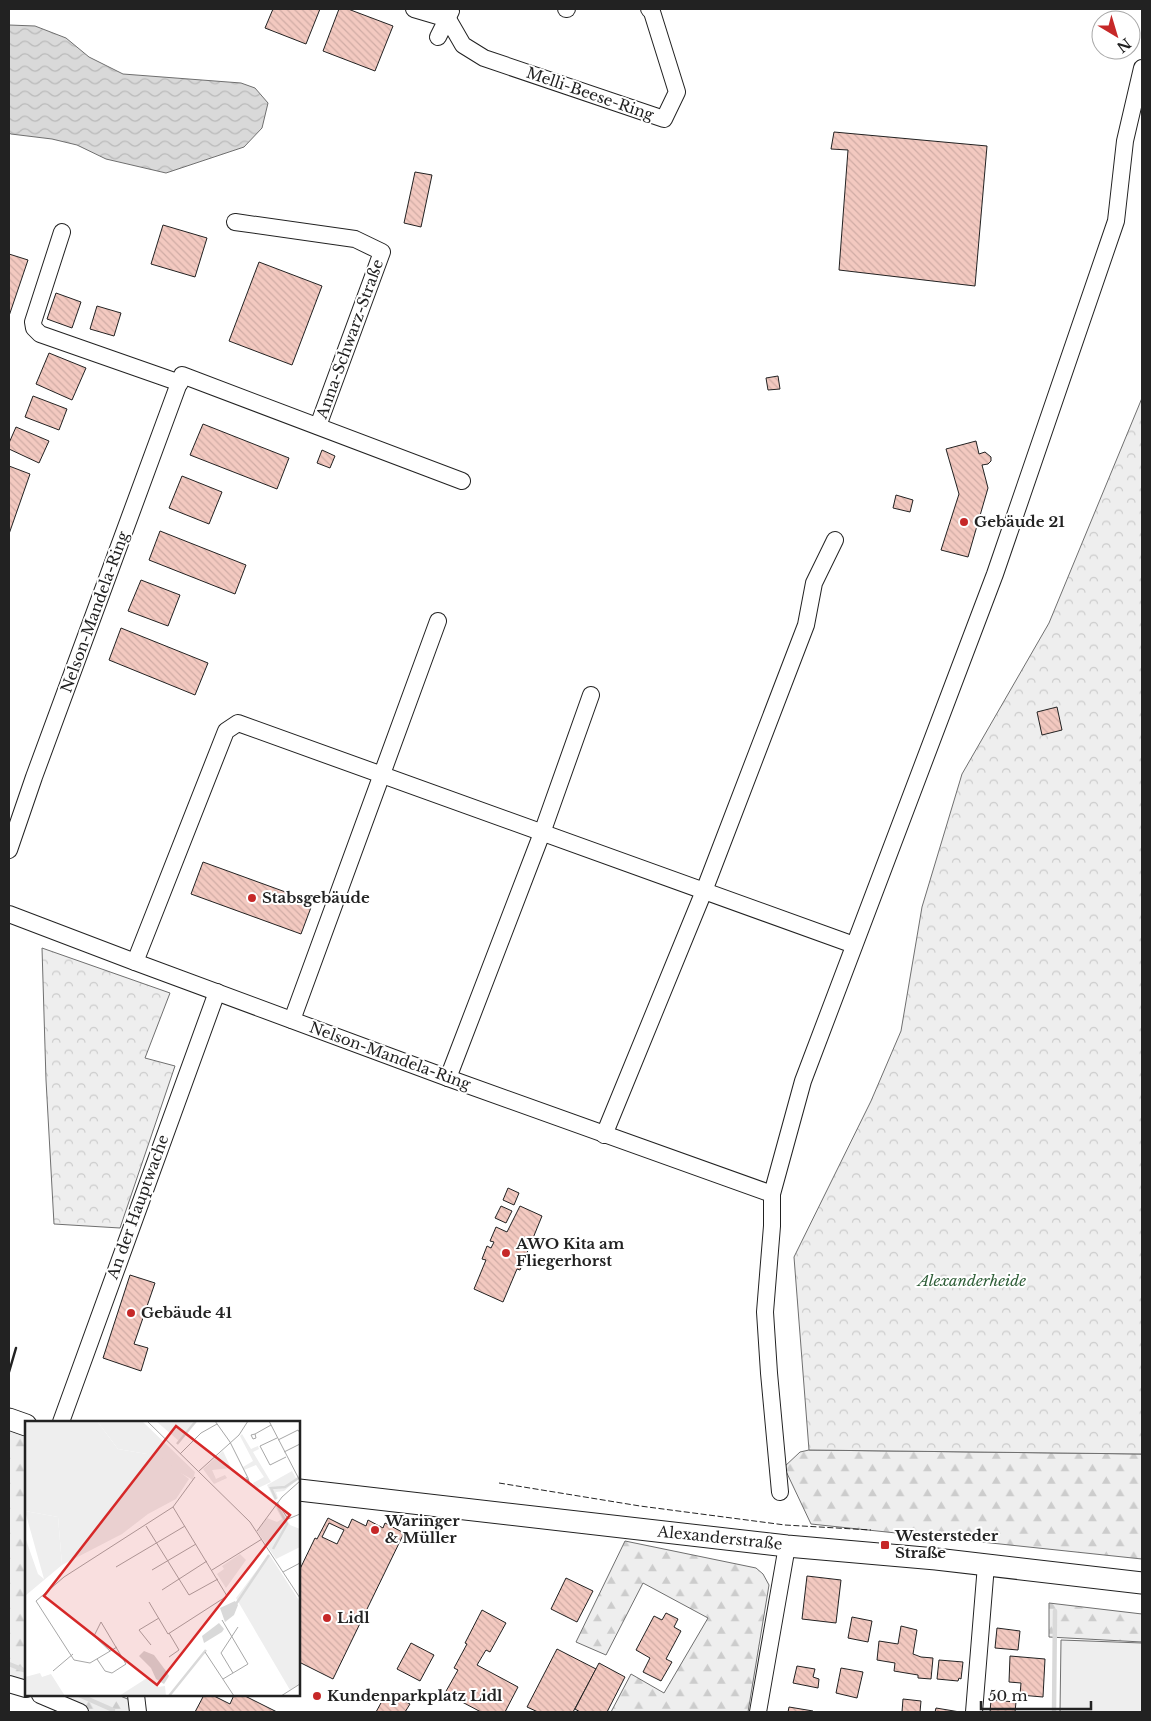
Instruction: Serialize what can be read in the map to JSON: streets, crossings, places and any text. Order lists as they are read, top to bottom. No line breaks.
{"streets":{"main road":["Alexanderstraße"],"street":["Melli-Beese-Ring","Anna-Schwarz-Straße","Nelson-Mandela-Ring","An der Hauptwache"]},"crossings":[["Nelson-Mandela-Ring","An der Hauptwache"]],"parks":["Alexanderheide"],"places":{"other":["Gebäude 21","Stabsgebäude","AWO Kita am Fliegerhorst","Gebäude 41","Waringer & Müller","Lidl","Kundenparkplatz Lidl"],"transit":["Westersteder Straße"]},"scale_bar":"50 m","north":"bottom right"}
